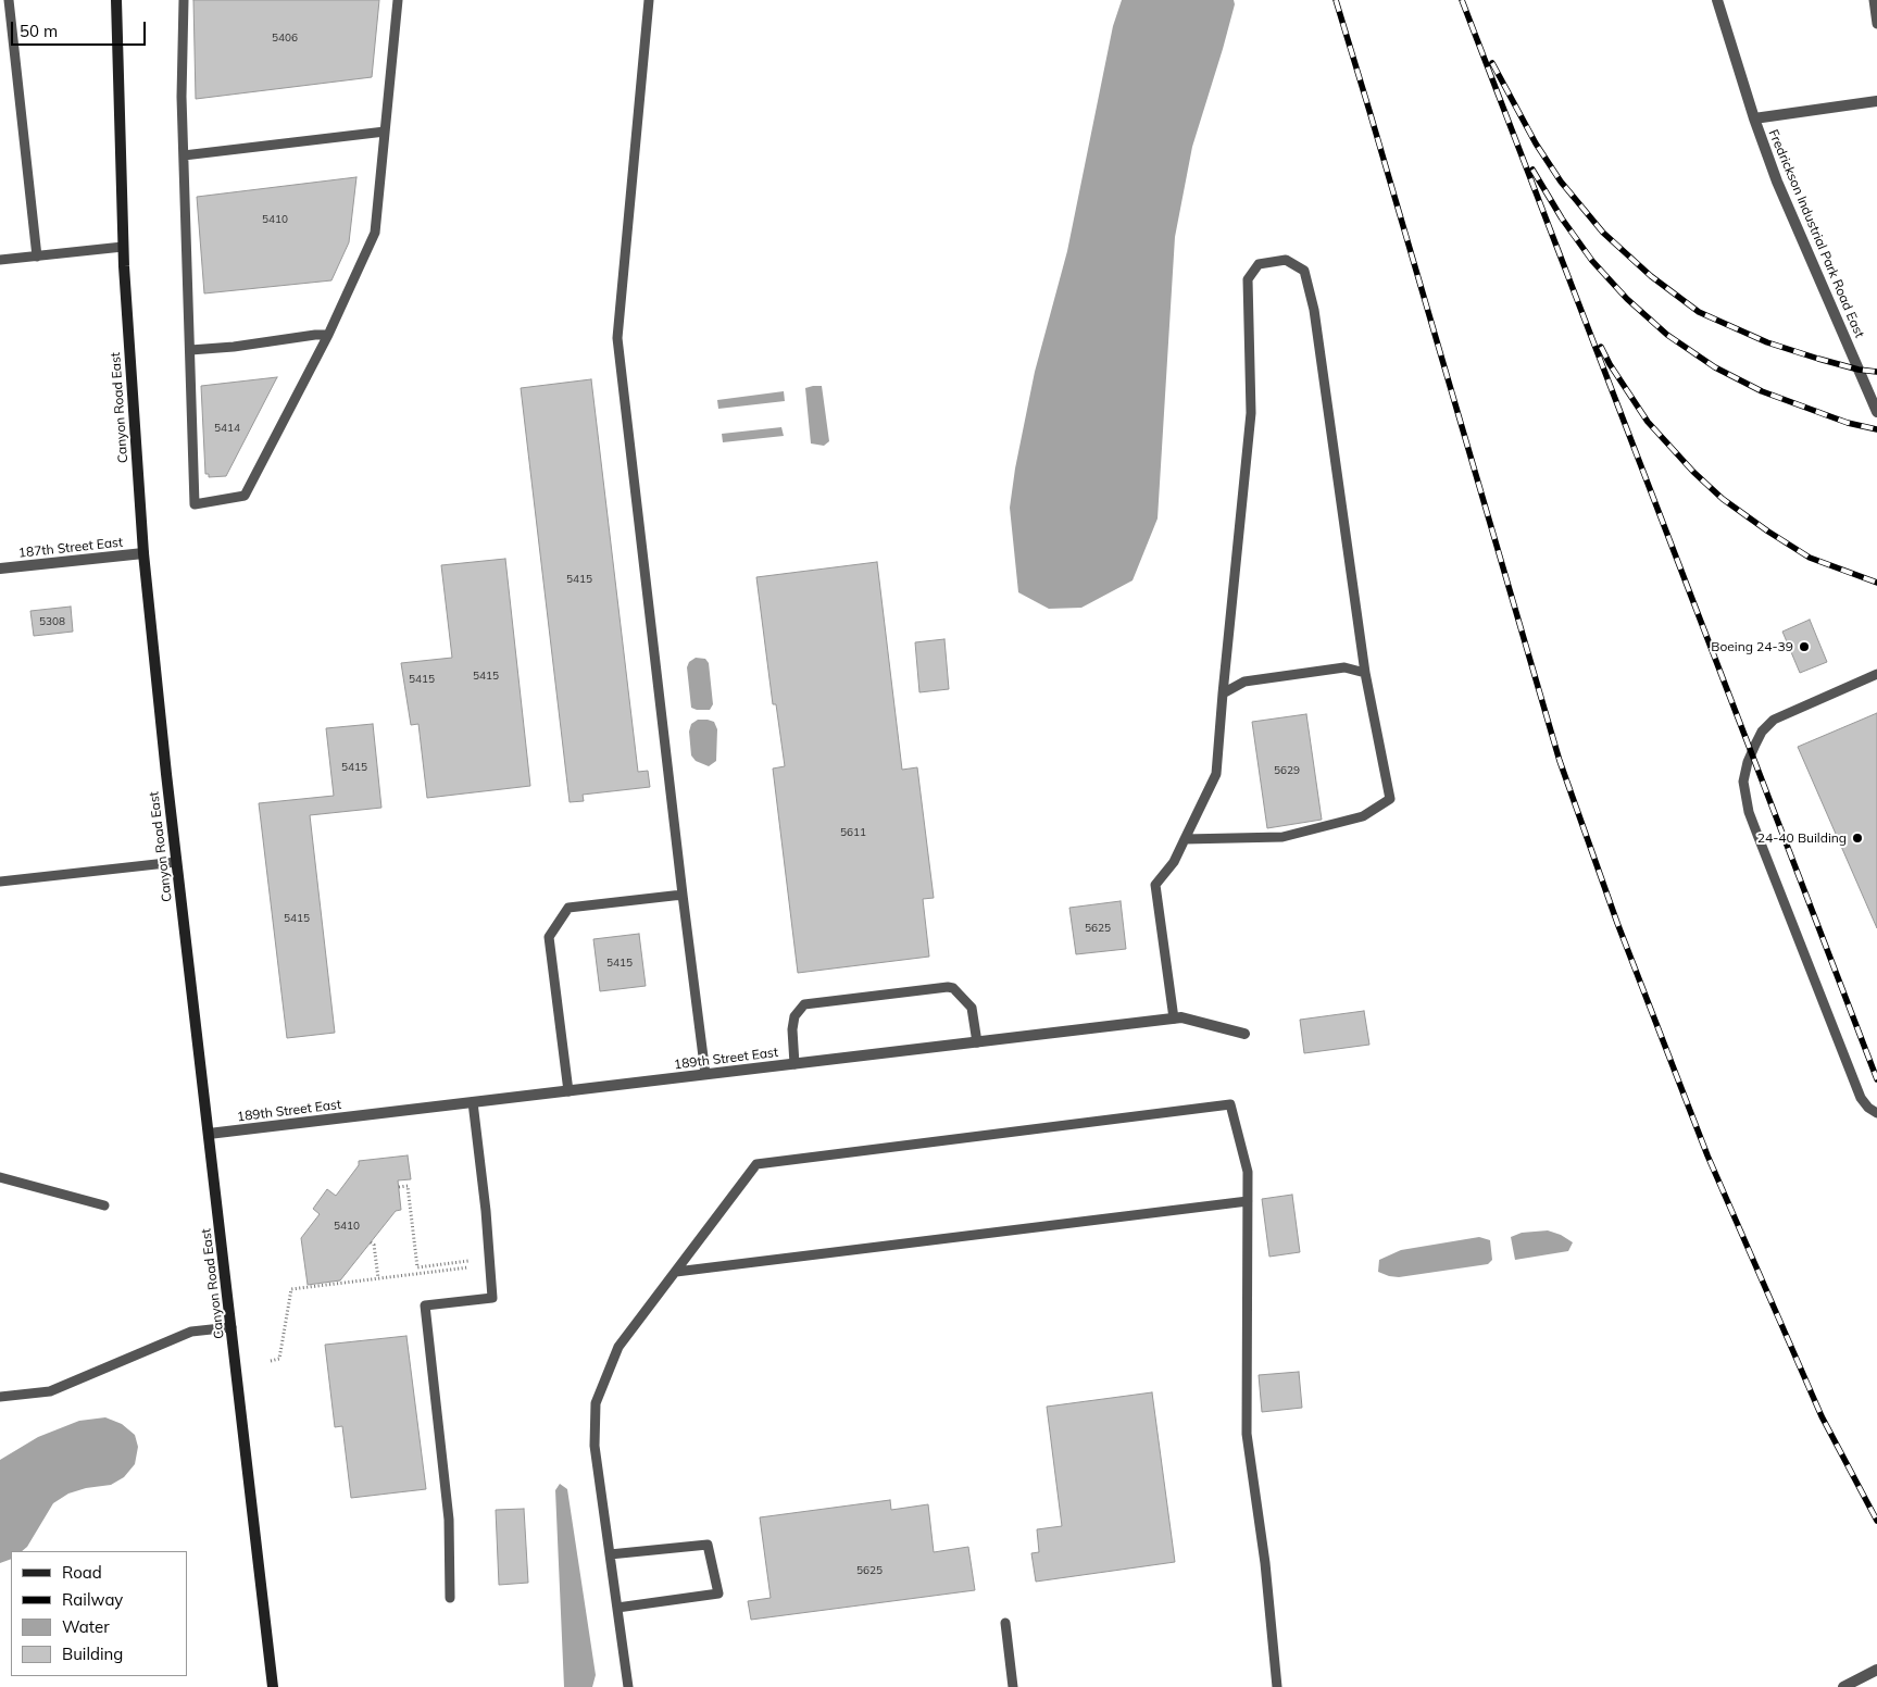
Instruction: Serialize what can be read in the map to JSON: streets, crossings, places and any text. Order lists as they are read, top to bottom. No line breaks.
{"streets":{"main road":["Canyon Road East"],"street":["Fredrickson Industrial Park Road East","187th Street East","189th Street East"]},"crossings":[["Canyon Road East","187th Street East"],["Canyon Road East","189th Street East"]],"places":["Boeing 24-39","24-40 Building"],"house_numbers":["5406","5410","5414","5415","5308","5415","5415","5415","5629","5611","5415","5625","5415","5410","5625"],"legend":["Road","Railway","Water","Building"],"scale_bar":"50 m"}
